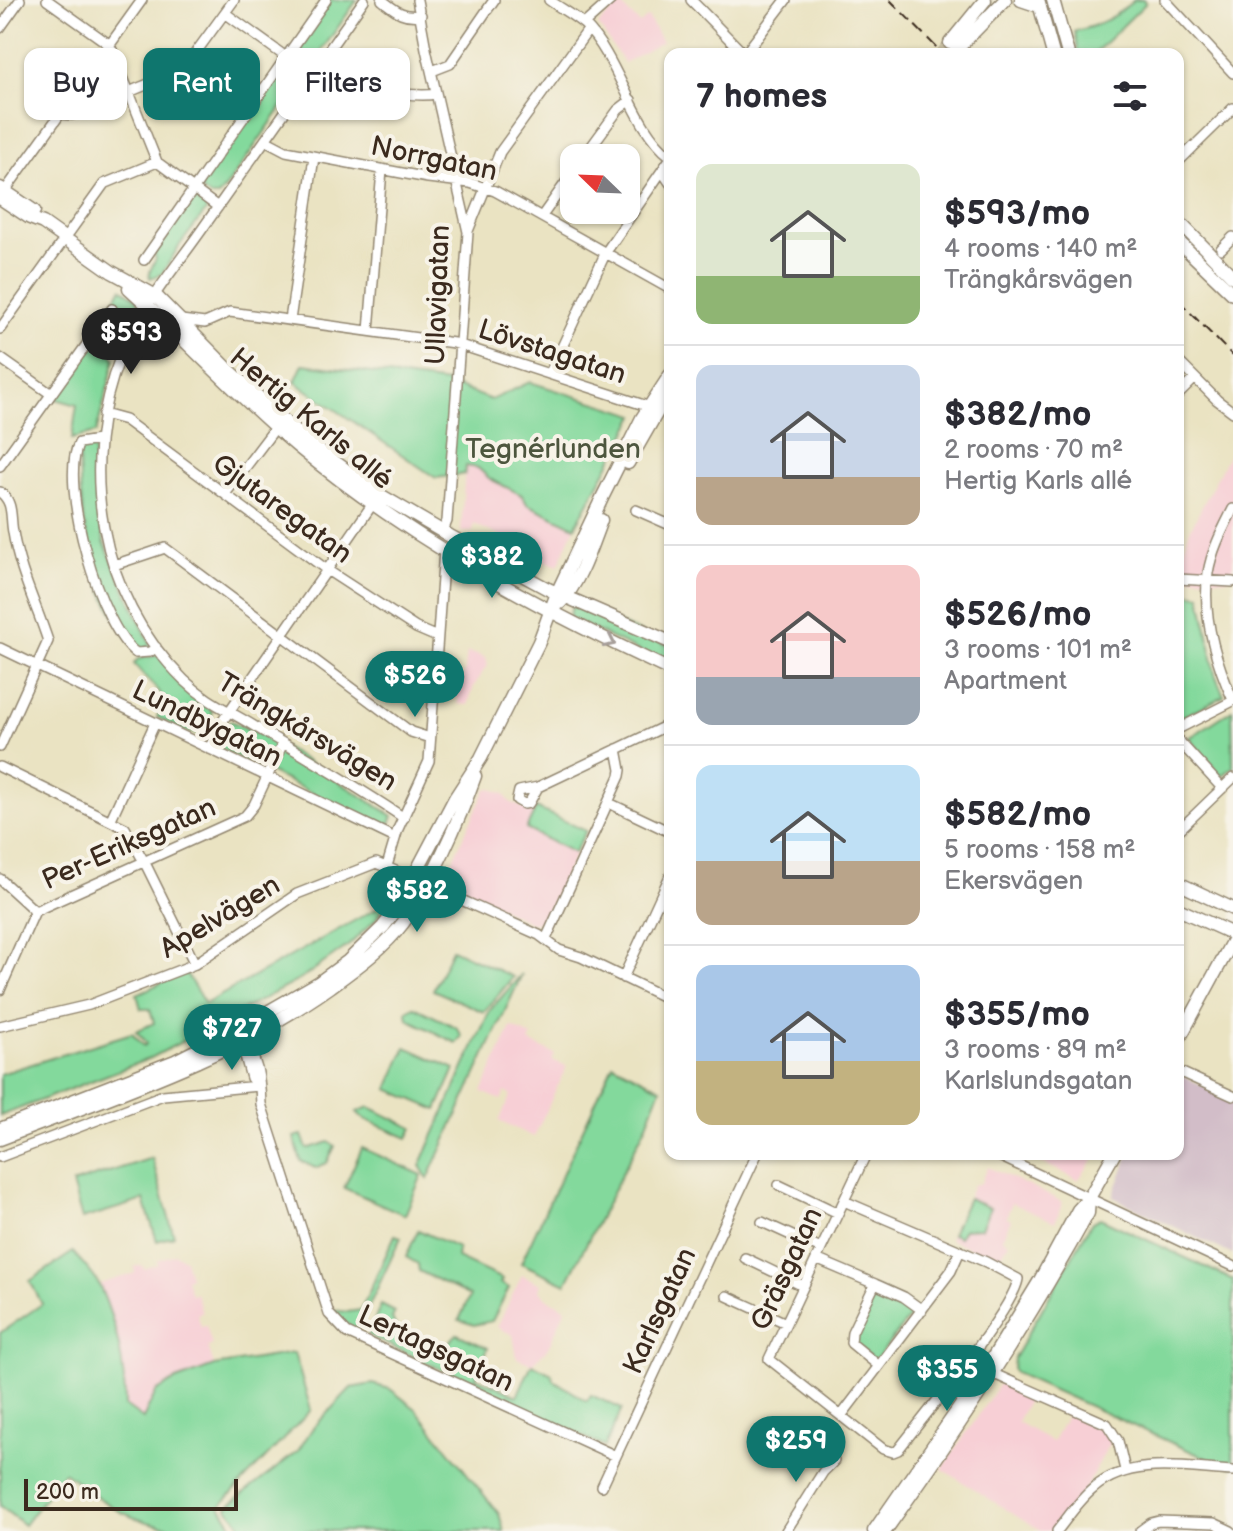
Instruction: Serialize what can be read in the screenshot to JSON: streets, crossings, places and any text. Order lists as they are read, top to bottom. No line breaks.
{"streets":{"main road":["Hertig Karls allé"],"street":["Norrgatan","Ullavigatan","Lövstagatan","Gjutaregatan","Lundbygatan","Trängkårsvägen","Per-Eriksgatan","Apelvägen","Gräsgatan","Karlsgatan","Lertagsgatan"]},"crossings":[["Norrgatan","Ullavigatan"],["Norrgatan","Trängkårsvägen"],["Ullavigatan","Lövstagatan"],["Ullavigatan","Hertig Karls allé"],["Lövstagatan","Hertig Karls allé"],["Hertig Karls allé","Trängkårsvägen"],["Gjutaregatan","Trängkårsvägen"],["Lundbygatan","Per-Eriksgatan"],["Trängkårsvägen","Per-Eriksgatan"],["Karlsgatan","Lertagsgatan"]],"parks":["Tegnérlunden"],"scale_bar":"200 m","north":"top left","page":{"chip":["Buy","Rent","Filters"],"heading":"7 homes","list":[{"name":"$593/mo","note":"4 rooms · 140 m² · Trängkårsvägen"},{"name":"$382/mo","note":"2 rooms · 70 m² · Hertig Karls allé"},{"name":"$526/mo","note":"3 rooms · 101 m² · Apartment"},{"name":"$582/mo","note":"5 rooms · 158 m² · Ekersvägen"},{"name":"$355/mo","note":"3 rooms · 89 m² · Karlslundsgatan"}],"price":["$593","$382","$526","$582","$727","$355","$259"],"scale":"200 m"}}
